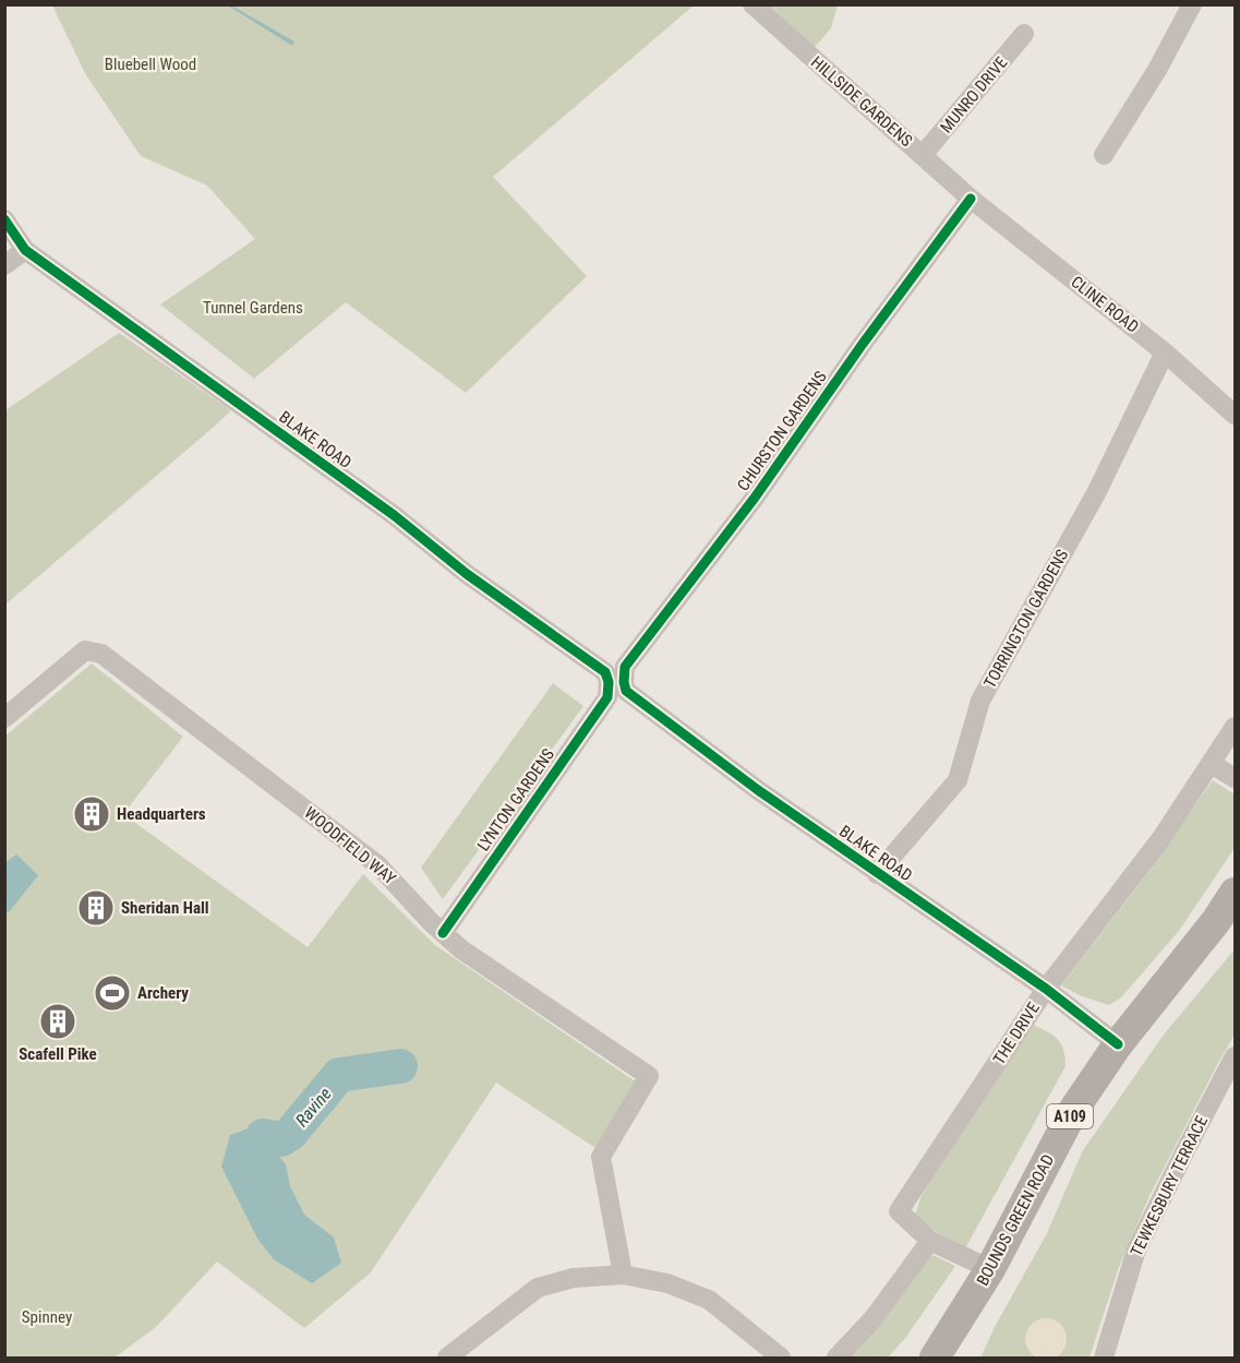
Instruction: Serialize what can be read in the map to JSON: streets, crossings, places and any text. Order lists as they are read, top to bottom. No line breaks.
{"streets":{"main road":["A109","BOUNDS GREEN ROAD"],"street":["MUNRO DRIVE","HILLSIDE GARDENS","CLINE ROAD","CHURSTON GARDENS","BLAKE ROAD","TORRINGTON GARDENS","LYNTON GARDENS","WOODFIELD WAY","THE DRIVE","TEWKESBURY TERRACE"]},"crossings":[["MUNRO DRIVE","HILLSIDE GARDENS"],["HILLSIDE GARDENS","CLINE ROAD"],["HILLSIDE GARDENS","CHURSTON GARDENS"],["CLINE ROAD","CHURSTON GARDENS"],["CLINE ROAD","TORRINGTON GARDENS"],["CHURSTON GARDENS","BLAKE ROAD"],["CHURSTON GARDENS","LYNTON GARDENS"],["BLAKE ROAD","TORRINGTON GARDENS"],["BLAKE ROAD","LYNTON GARDENS"],["BLAKE ROAD","THE DRIVE"],["BLAKE ROAD","BOUNDS GREEN ROAD"],["LYNTON GARDENS","WOODFIELD WAY"],["THE DRIVE","BOUNDS GREEN ROAD"]],"water":["Ravine"],"parks":["Bluebell Wood","Tunnel Gardens","Spinney"],"places":{"building":["Headquarters","Sheridan Hall","Scafell Pike"],"sports":["Archery"]}}
